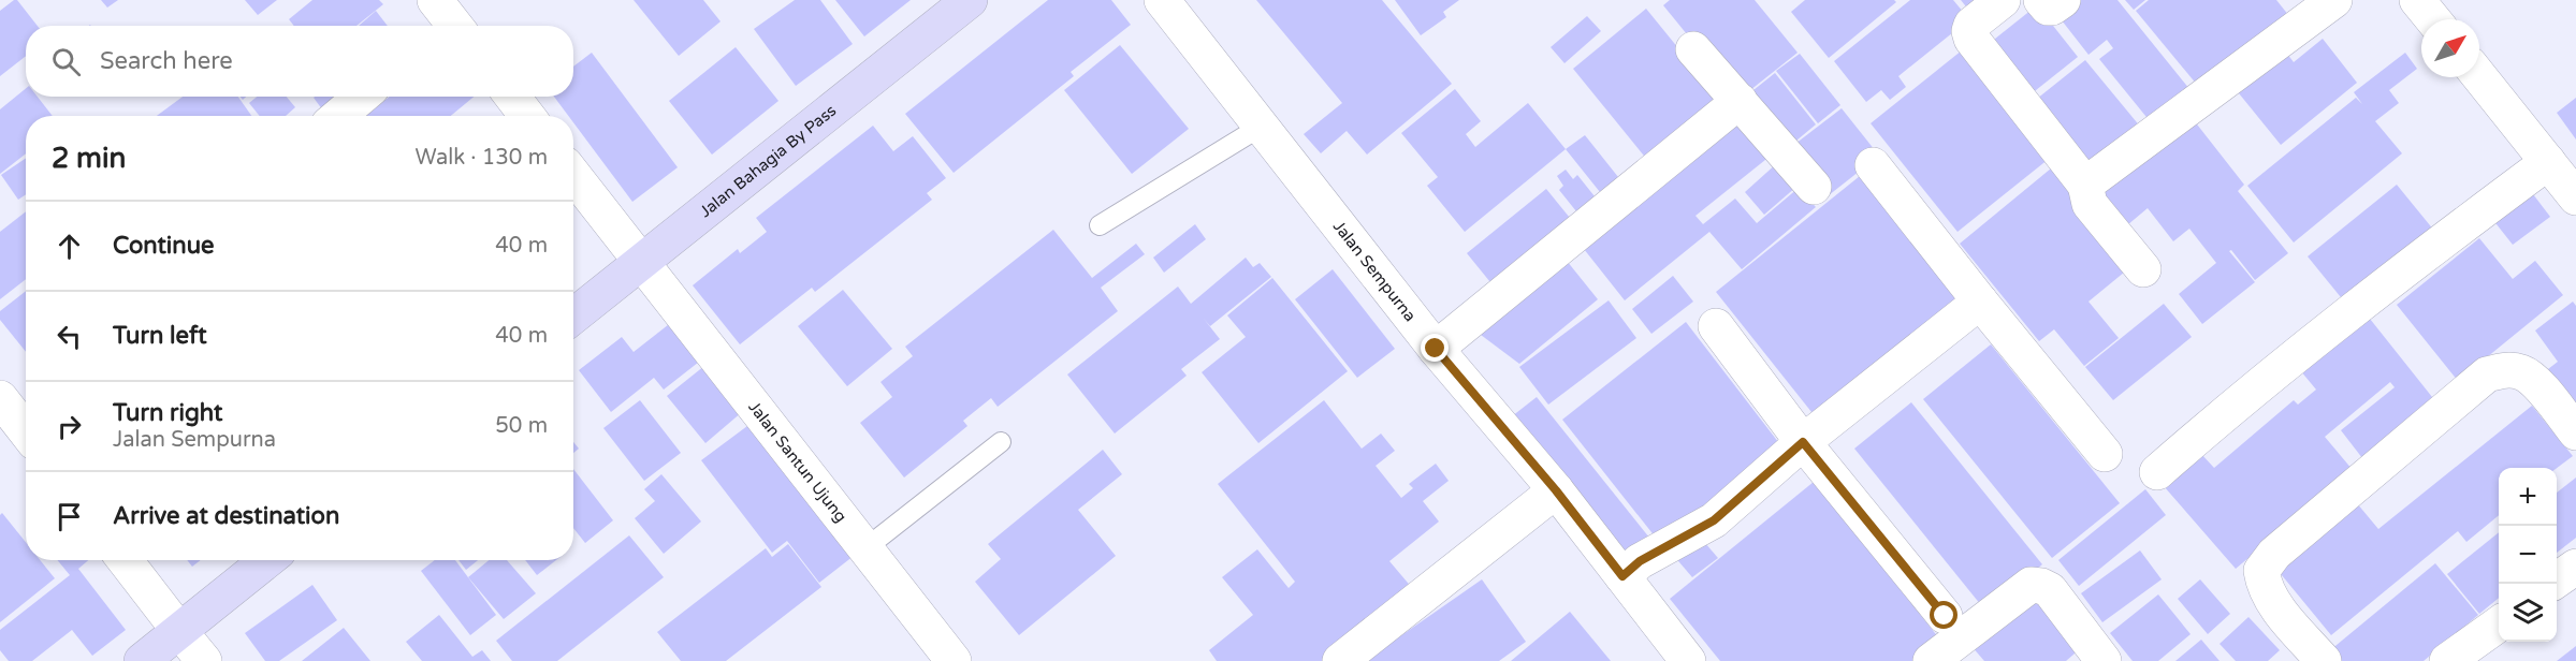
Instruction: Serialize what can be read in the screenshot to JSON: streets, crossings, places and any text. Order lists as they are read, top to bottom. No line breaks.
{"streets":{"main road":["Jalan Bahagia By Pass"],"street":["Jalan Sempurna","Jalan Santun Ujung"]},"crossings":[["Jalan Bahagia By Pass","Jalan Santun Ujung"]],"north":"top right","page":{"search":"Search here","heading":["2 min","Walk · 130 m"],"list":[["Continue","40 m"],["Turn left","40 m"],["Turn right","Jalan Sempurna","50 m"],"Arrive at destination"],"map_buttons":["+","−"]}}
